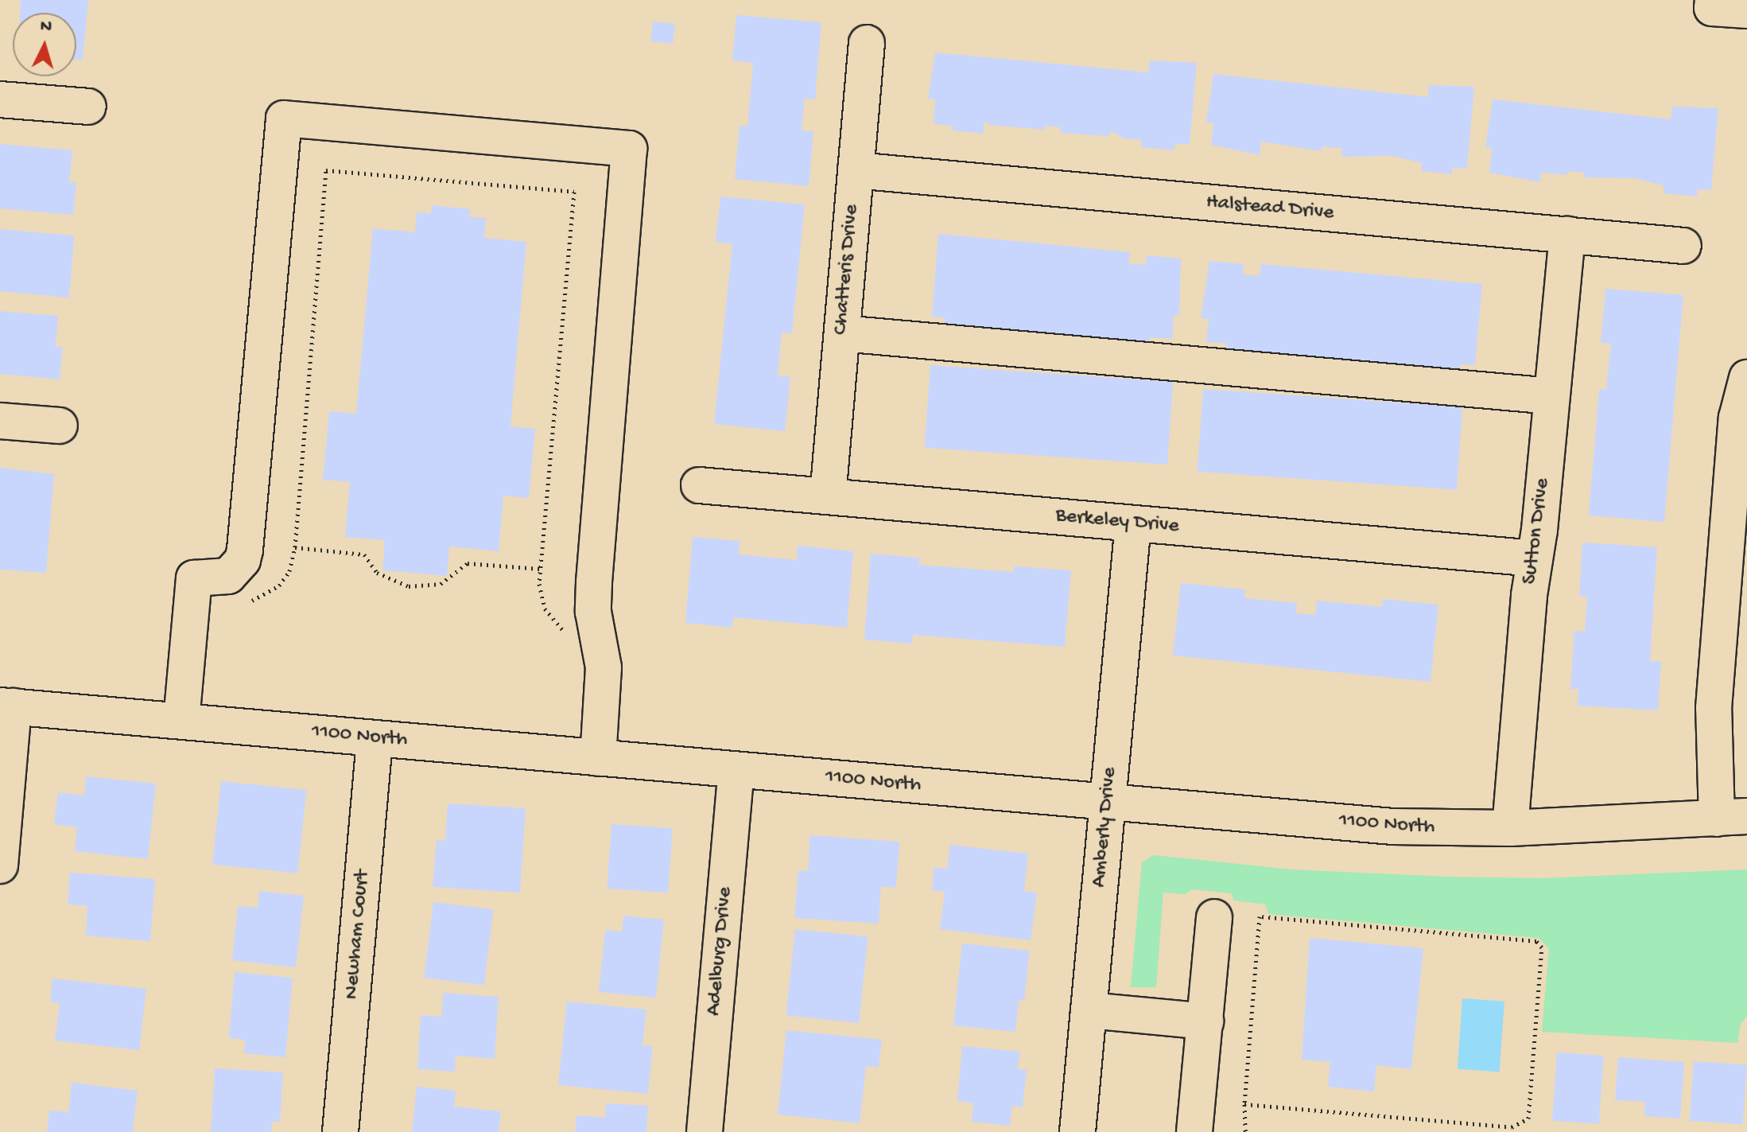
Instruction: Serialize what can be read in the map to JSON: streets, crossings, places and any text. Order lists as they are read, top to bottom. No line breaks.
{"streets":{"street":["Halstead Drive","Chatteris Drive","Berkeley Drive","Sutton Drive","1100 North","Amberly Drive","Newham Court","Adelburg Drive"]},"crossings":[["Halstead Drive","Chatteris Drive"],["Halstead Drive","Sutton Drive"],["Chatteris Drive","Berkeley Drive"],["Berkeley Drive","Sutton Drive"],["Berkeley Drive","Amberly Drive"],["Sutton Drive","1100 North"],["1100 North","Amberly Drive"],["1100 North","Newham Court"],["1100 North","Adelburg Drive"]],"north":"top"}
